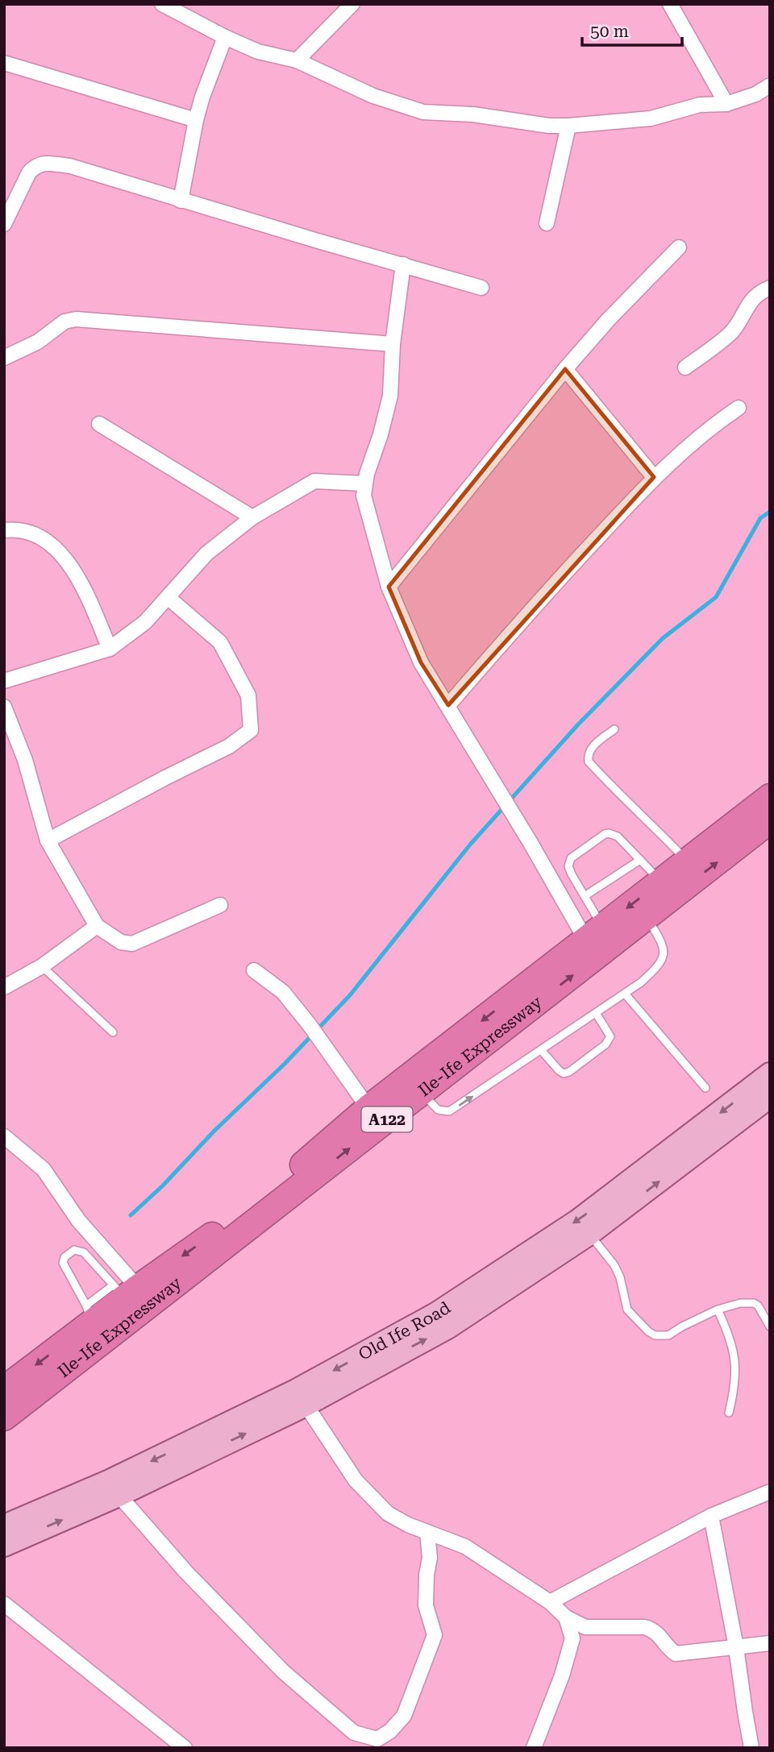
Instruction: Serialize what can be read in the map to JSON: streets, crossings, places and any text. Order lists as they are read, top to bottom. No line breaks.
{"streets":{"highway":["Ile-Ife Expressway","A122"],"main road":["Old Ife Road"]},"scale_bar":"50 m"}
